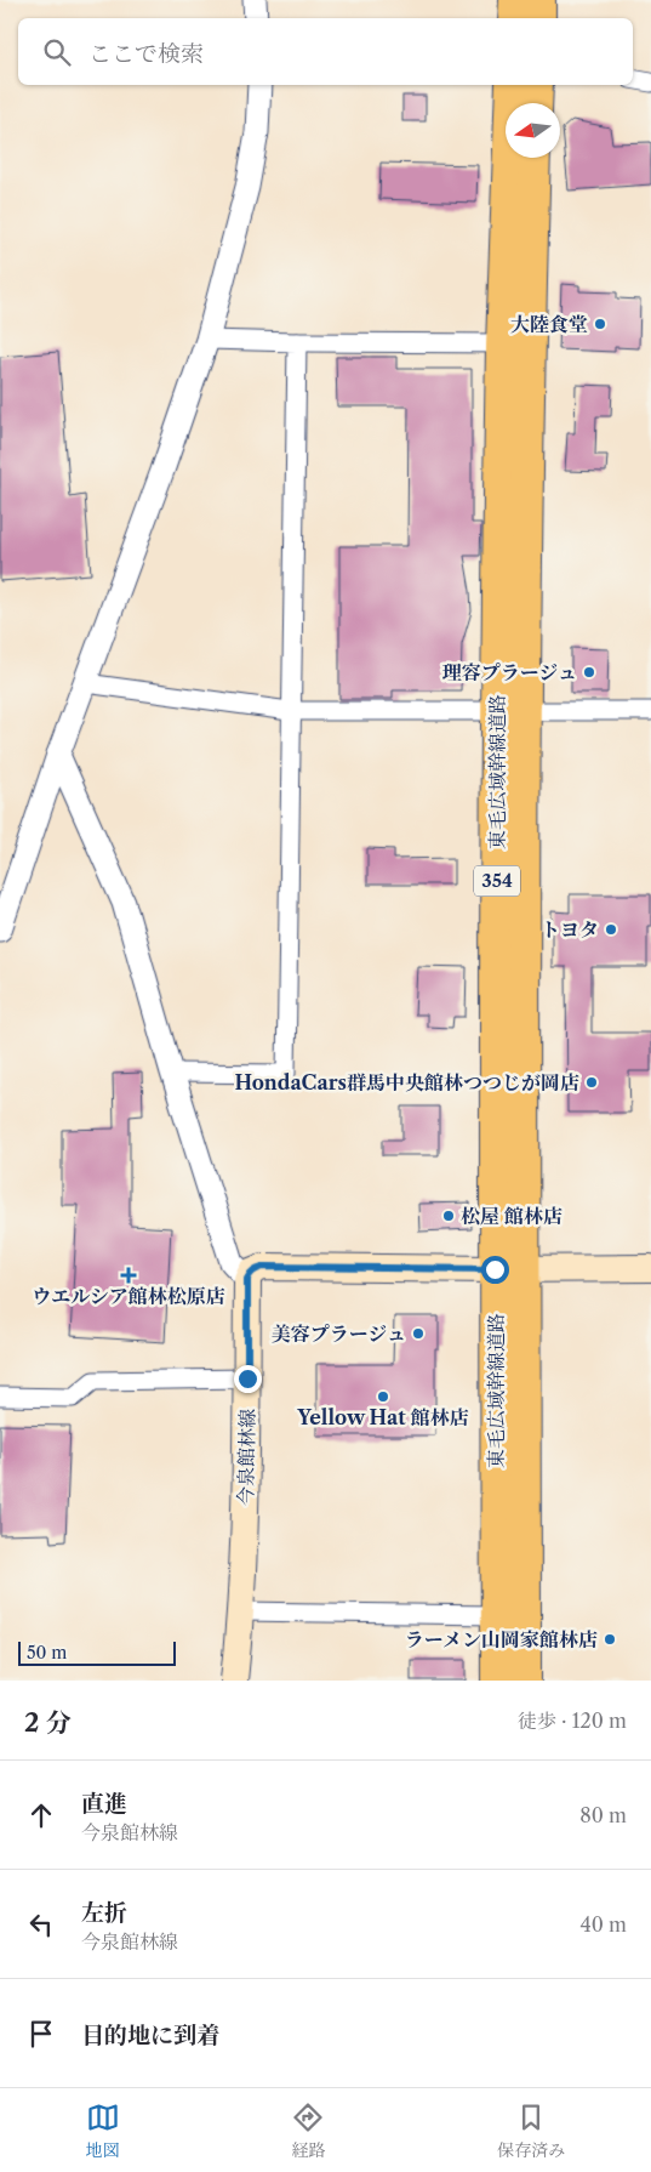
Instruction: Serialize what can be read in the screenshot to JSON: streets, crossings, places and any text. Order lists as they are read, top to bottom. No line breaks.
{"streets":{"highway":["東毛広域幹線道路","354"],"main road":["今泉館林線"]},"places":{"other":["大陸食堂","理容プラージュ","トヨタ","HondaCars群馬中央館林つつじが岡店","松屋 館林店","美容プラージュ","Yellow Hat 館林店","ラーメン山岡家館林店"],"health":["ウエルシア館林松原店"]},"scale_bar":"50 m","north":"left","page":{"search":"ここで検索","scale":"50 m","heading":["2 分","徒歩 · 120 m"],"list":[["直進","今泉館林線","80 m"],["左折","今泉館林線","40 m"],"目的地に到着"],"nav":["地図","経路","保存済み"]}}
